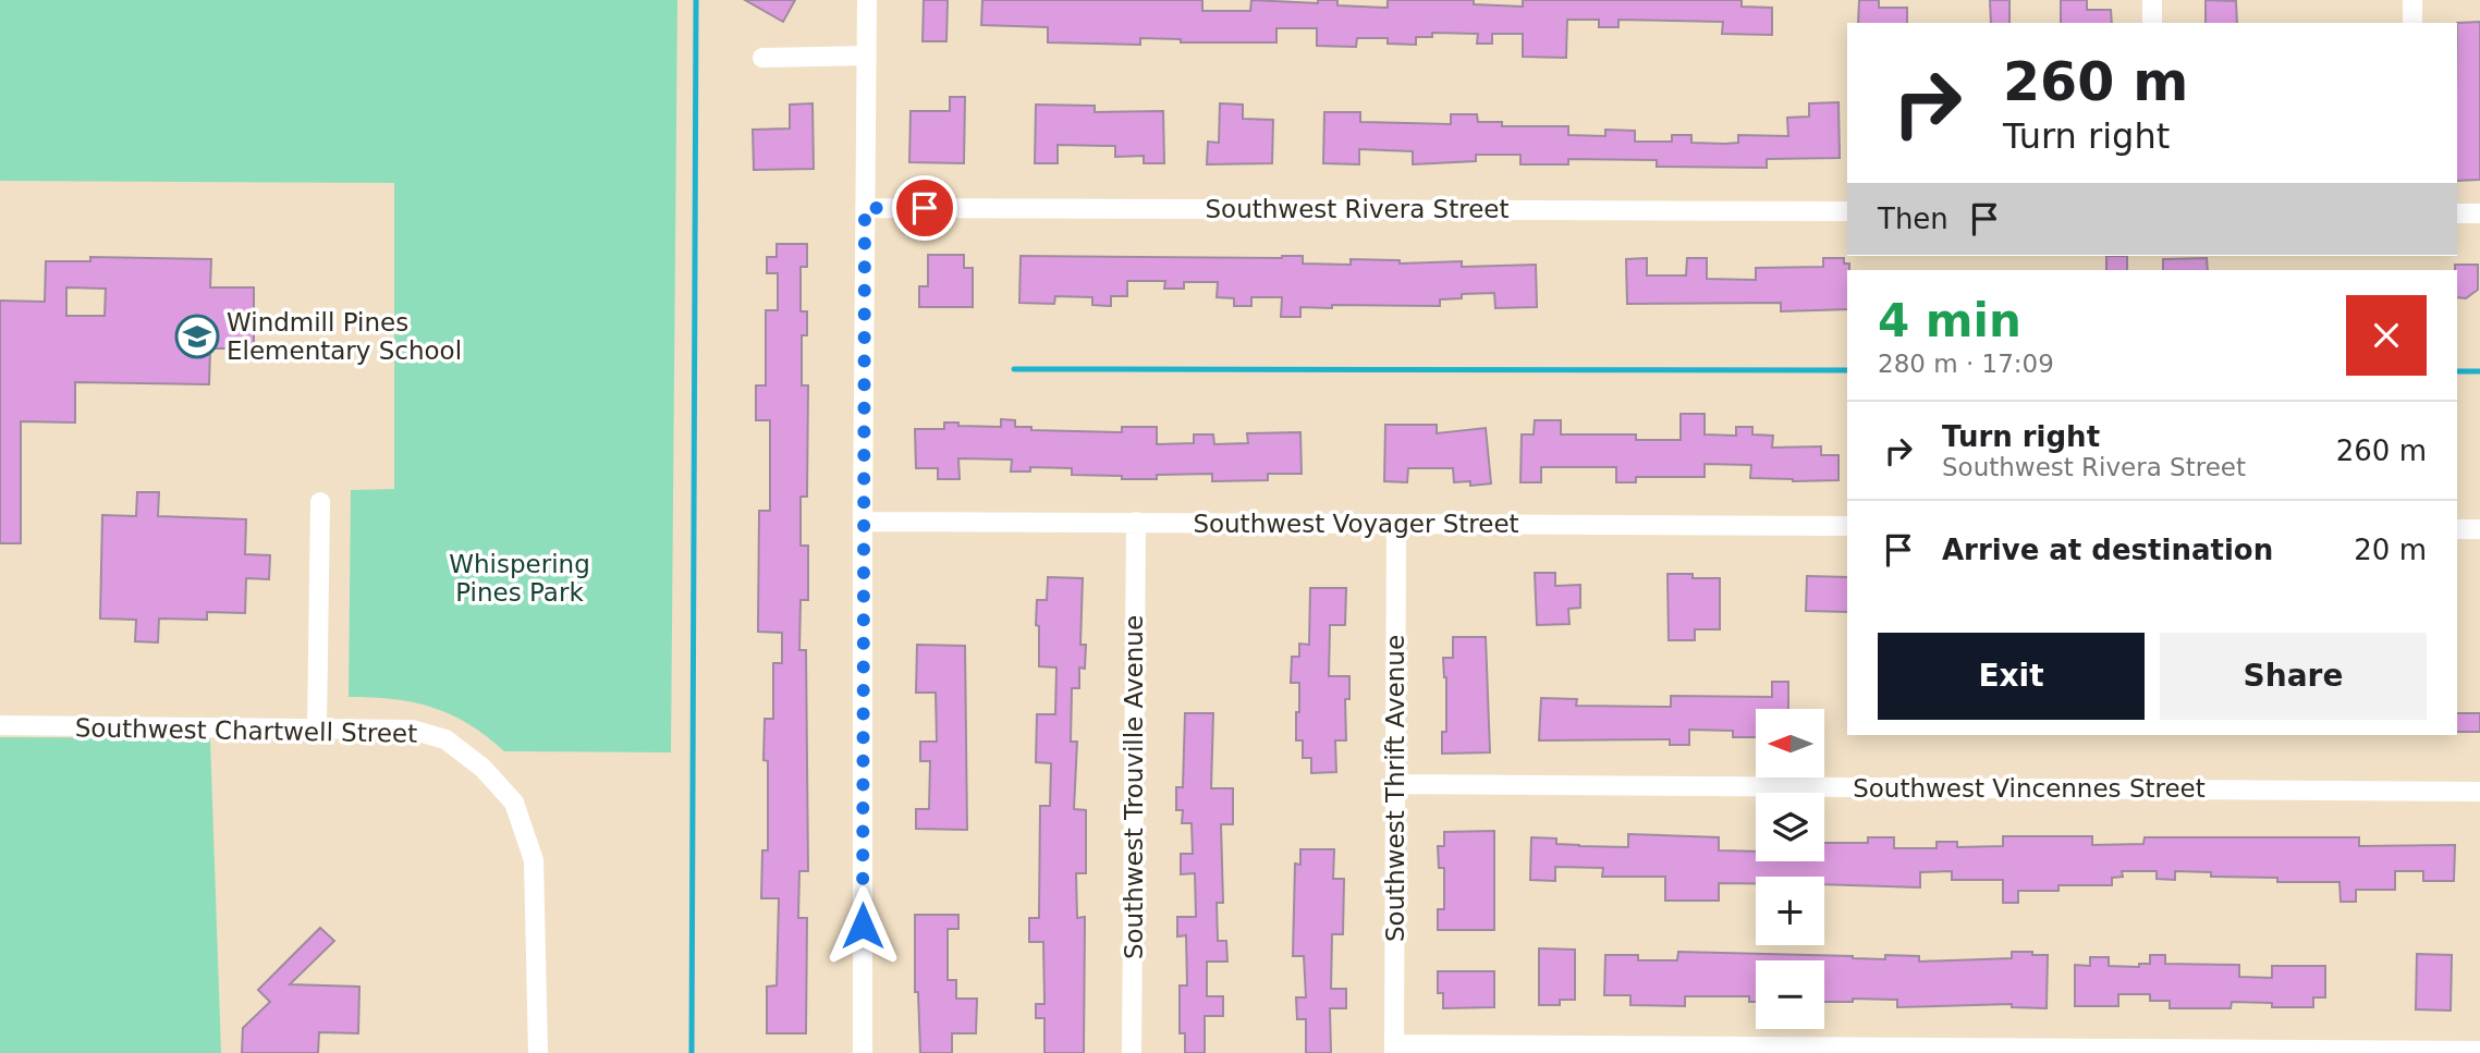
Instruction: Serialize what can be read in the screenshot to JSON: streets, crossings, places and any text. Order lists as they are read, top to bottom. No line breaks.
{"streets":{"street":["Southwest Rivera Street","Southwest Voyager Street","Southwest Chartwell Street","Southwest Trouville Avenue","Southwest Thrift Avenue","Southwest Vincennes Street"]},"crossings":[["Southwest Voyager Street","Southwest Trouville Avenue"],["Southwest Voyager Street","Southwest Thrift Avenue"],["Southwest Thrift Avenue","Southwest Vincennes Street"]],"parks":["Whispering Pines Park"],"places":{"school or university":["Windmill Pines Elementary School"]},"north":"left","page":{"turn":["260 m","Turn right"],"then":"Then","heading":["4 min","280 m · 17:09"],"list":[{"name":"Turn right","note":"Southwest Rivera Street","value":"260 m"},{"name":"Arrive at destination","value":"20 m"}],"buttons":["Exit","Share"],"map_buttons":["+","−"]}}
